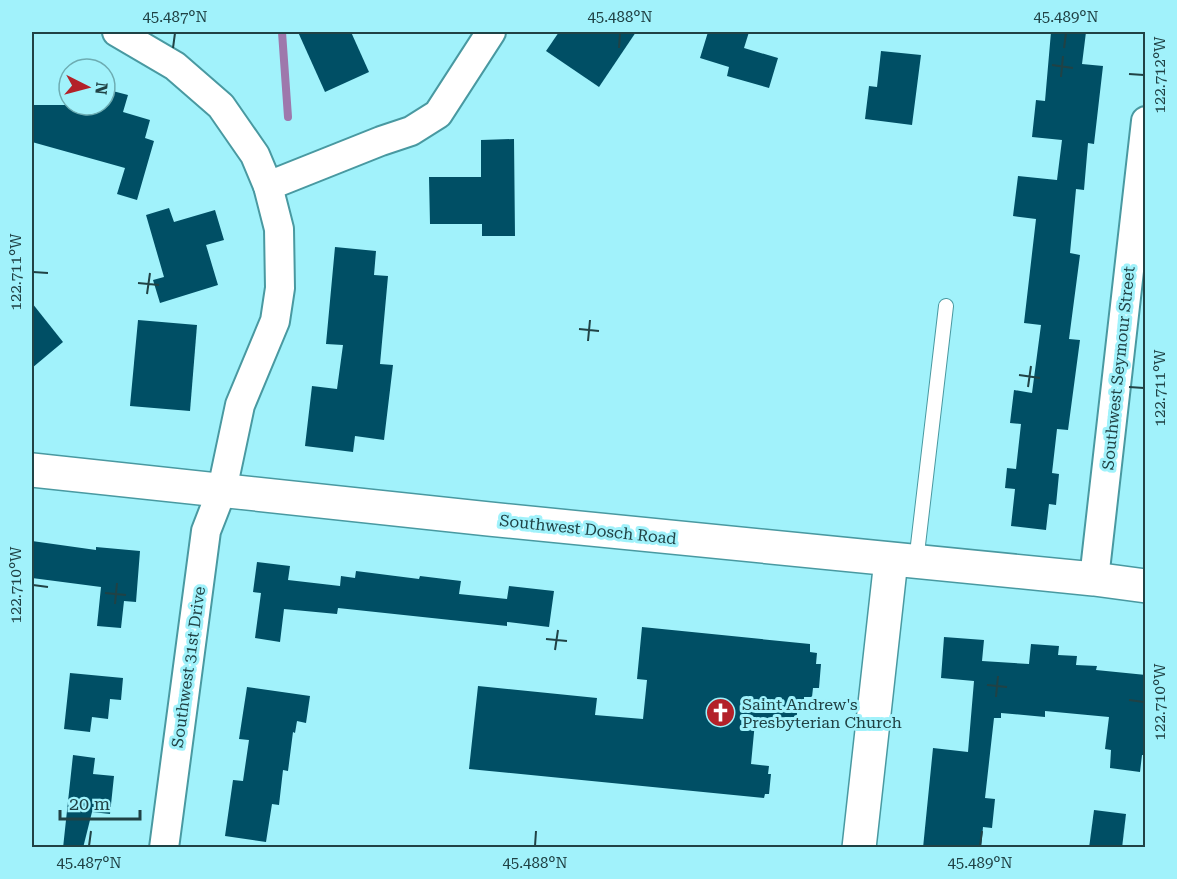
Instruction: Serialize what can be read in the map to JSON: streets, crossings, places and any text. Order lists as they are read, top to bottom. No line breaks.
{"streets":{"street":["Southwest Seymour Street","Southwest Dosch Road","Southwest 31st Drive"]},"crossings":[["Southwest Seymour Street","Southwest Dosch Road"],["Southwest Dosch Road","Southwest 31st Drive"]],"places":{"church":["Saint Andrew's Presbyterian Church"]},"scale_bar":"20 m","north":"right","coordinates":["45.487°N","45.488°N","45.489°N","122.712°W","122.711°W","122.710°W"]}
